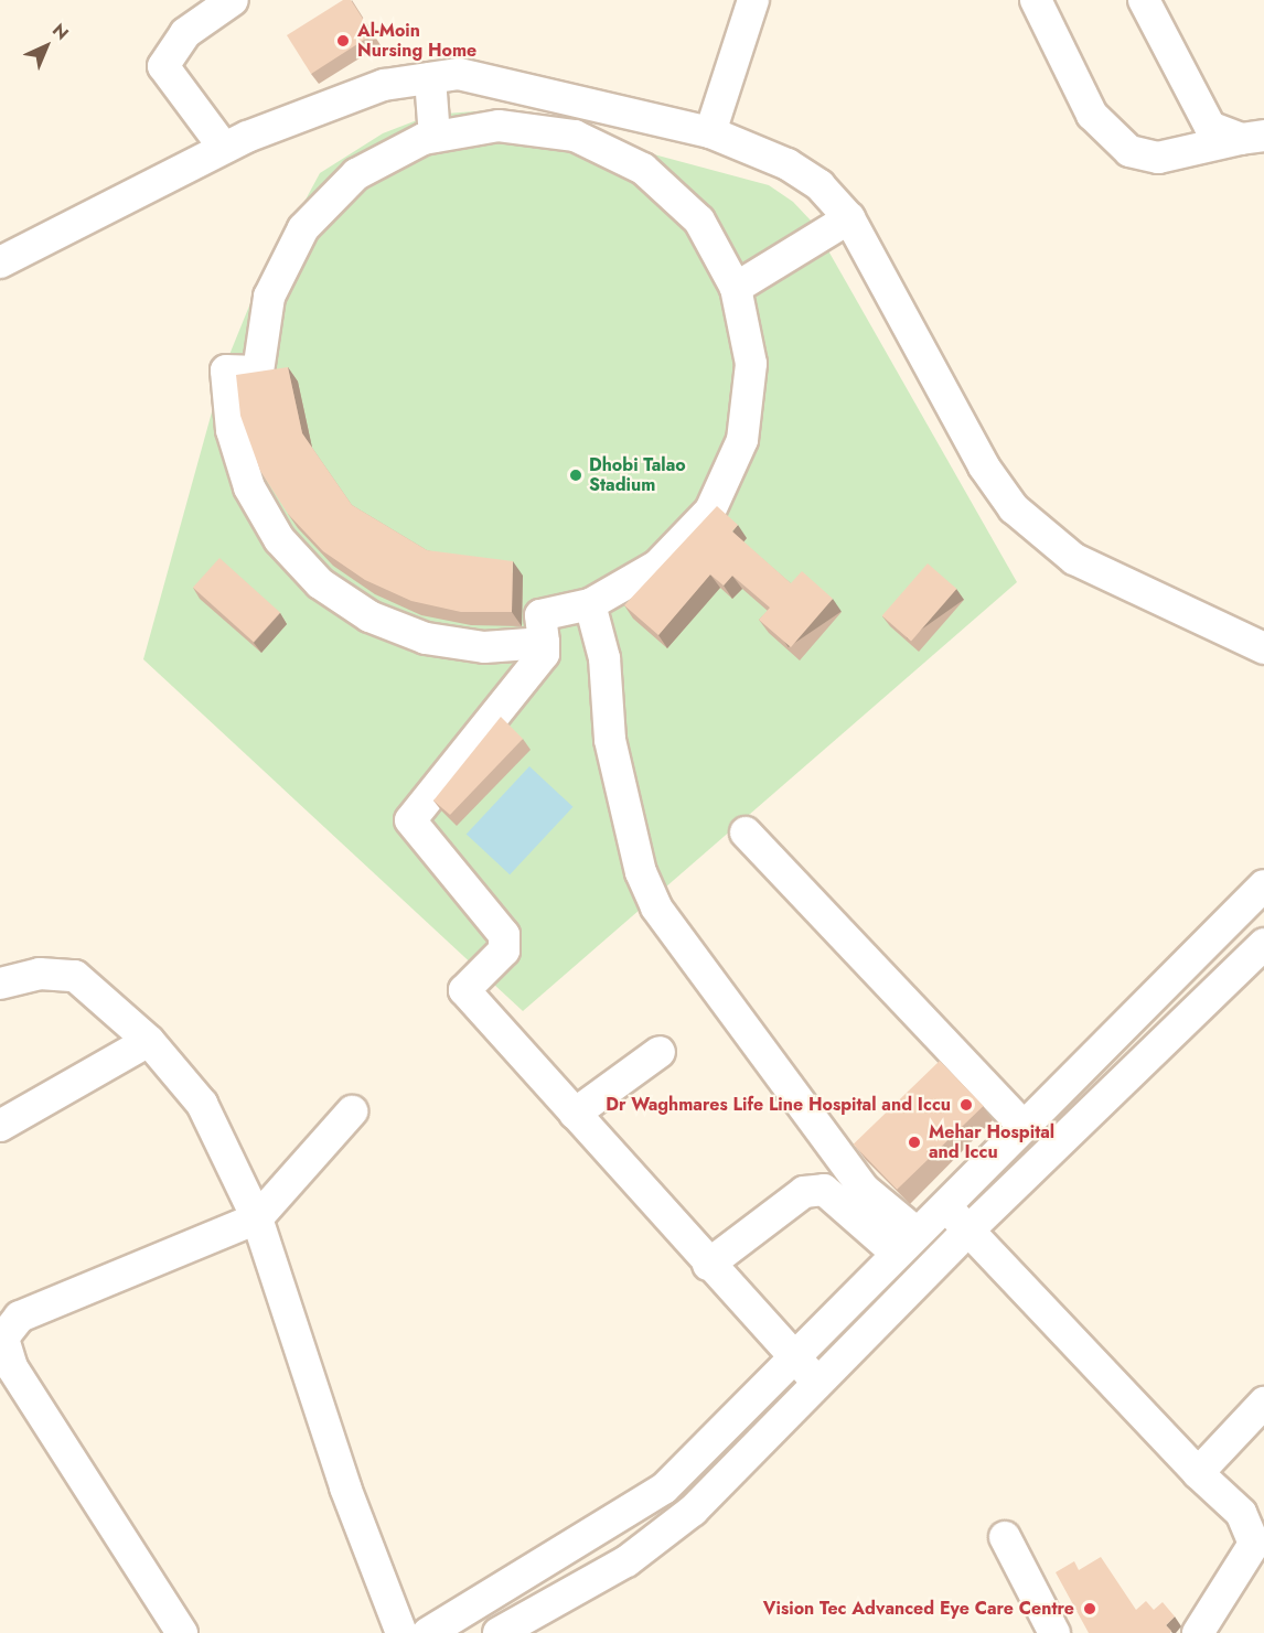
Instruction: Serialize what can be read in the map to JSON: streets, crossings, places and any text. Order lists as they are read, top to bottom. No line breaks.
{"places":["Al-Moin Nursing Home","Dhobi Talao Stadium","Dr Waghmares Life Line Hospital and Iccu","Mehar Hospital and Iccu","Vision Tec Advanced Eye Care Centre"],"north":"top right"}
